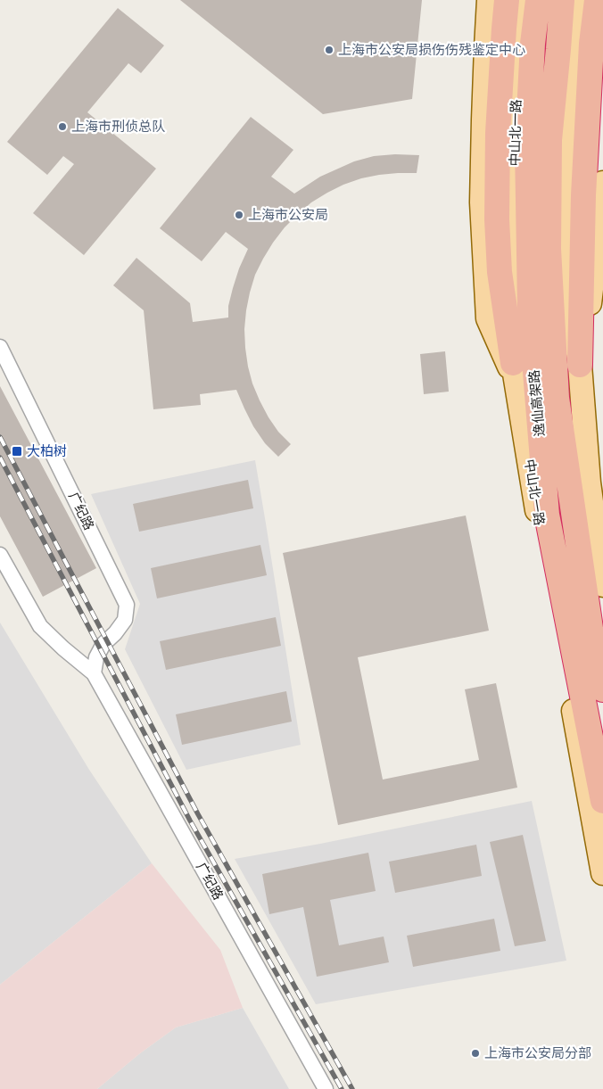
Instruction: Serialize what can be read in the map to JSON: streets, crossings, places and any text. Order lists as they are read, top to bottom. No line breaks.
{"streets":{"highway":["逸仙高架路"],"main road":["中山北一路"],"street":["广纪路"]},"places":{"other":["上海市公安局损伤伤残鉴定中心","上海市刑侦总队","上海市公安局","上海市公安局分部"],"transit":["大柏树"]}}
